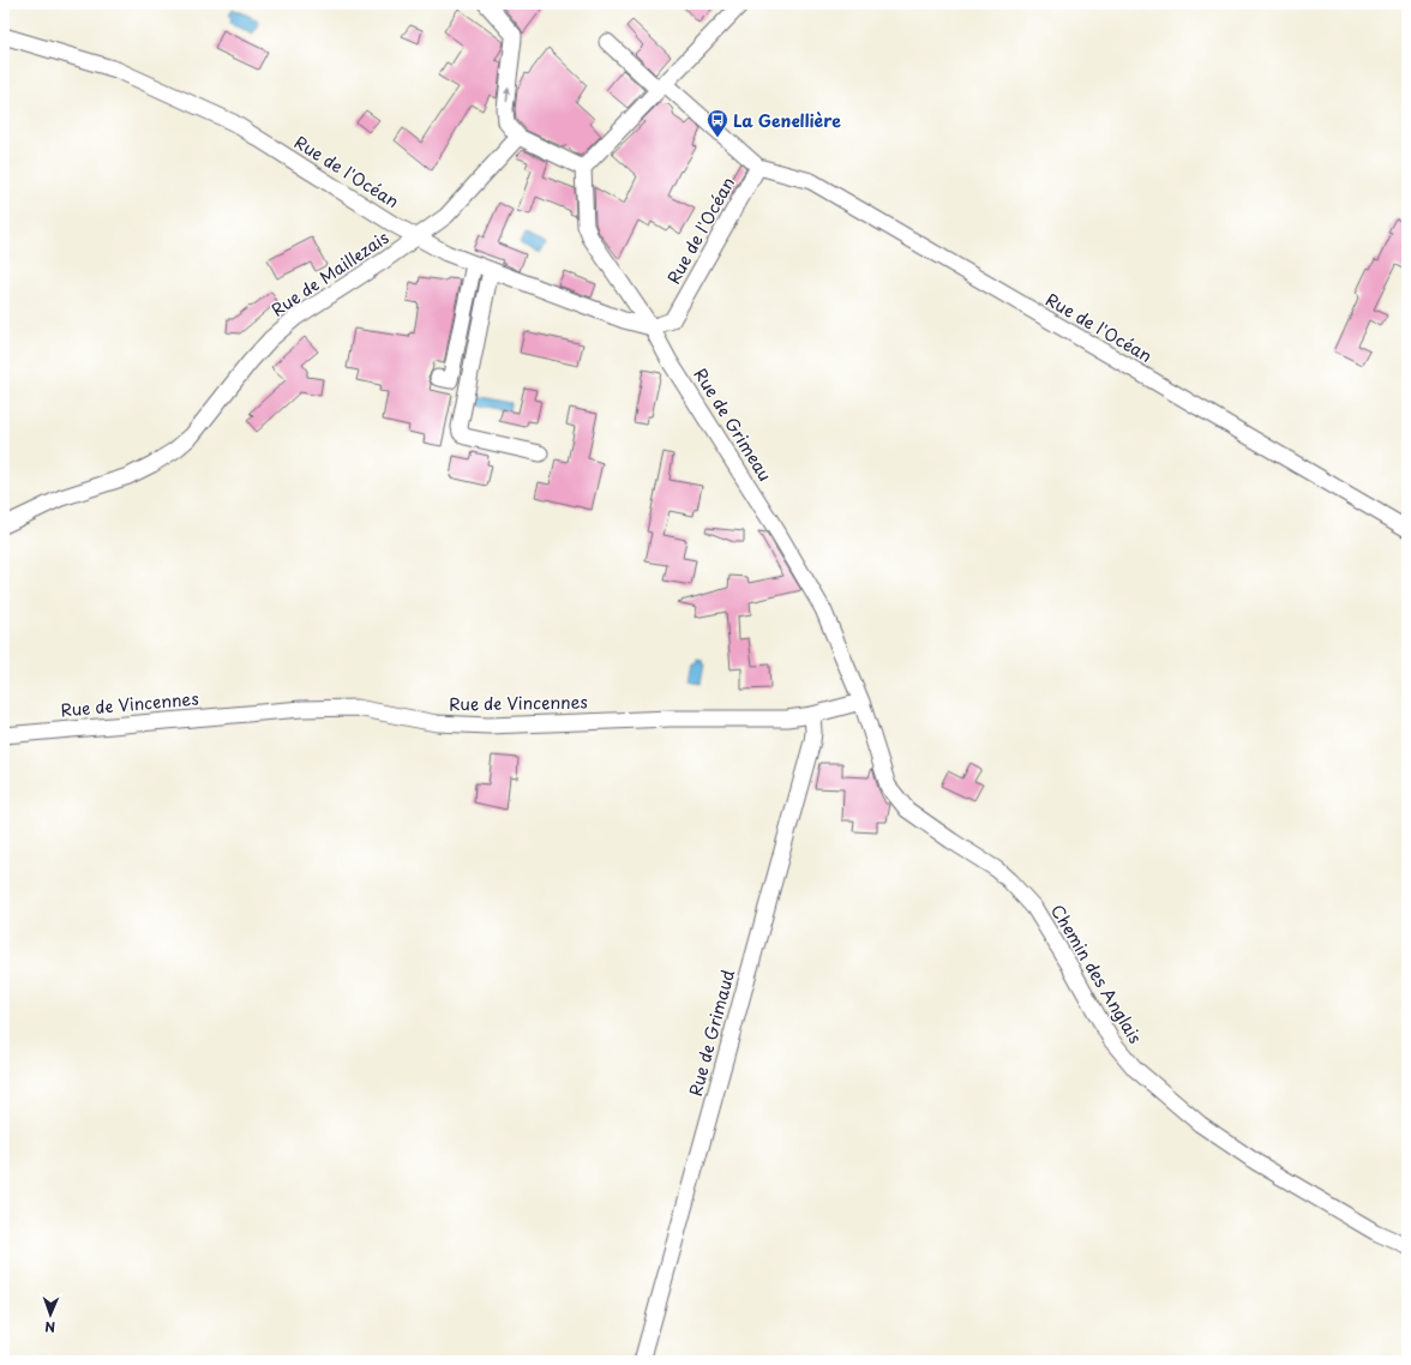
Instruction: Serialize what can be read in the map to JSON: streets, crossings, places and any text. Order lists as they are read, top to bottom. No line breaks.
{"streets":{"street":["Rue de l'Océan","Rue de Maillezais","Rue de Grimeau","Rue de Vincennes","Chemin des Anglais","Rue de Grimaud"]},"crossings":[["Rue de l'Océan","Rue de Maillezais"],["Rue de l'Océan","Rue de Grimeau"],["Rue de Grimeau","Rue de Vincennes"],["Rue de Grimeau","Chemin des Anglais"],["Rue de Vincennes","Chemin des Anglais"],["Rue de Vincennes","Rue de Grimaud"]],"places":{"bus stop":["La Genellière"]},"north":"bottom"}
